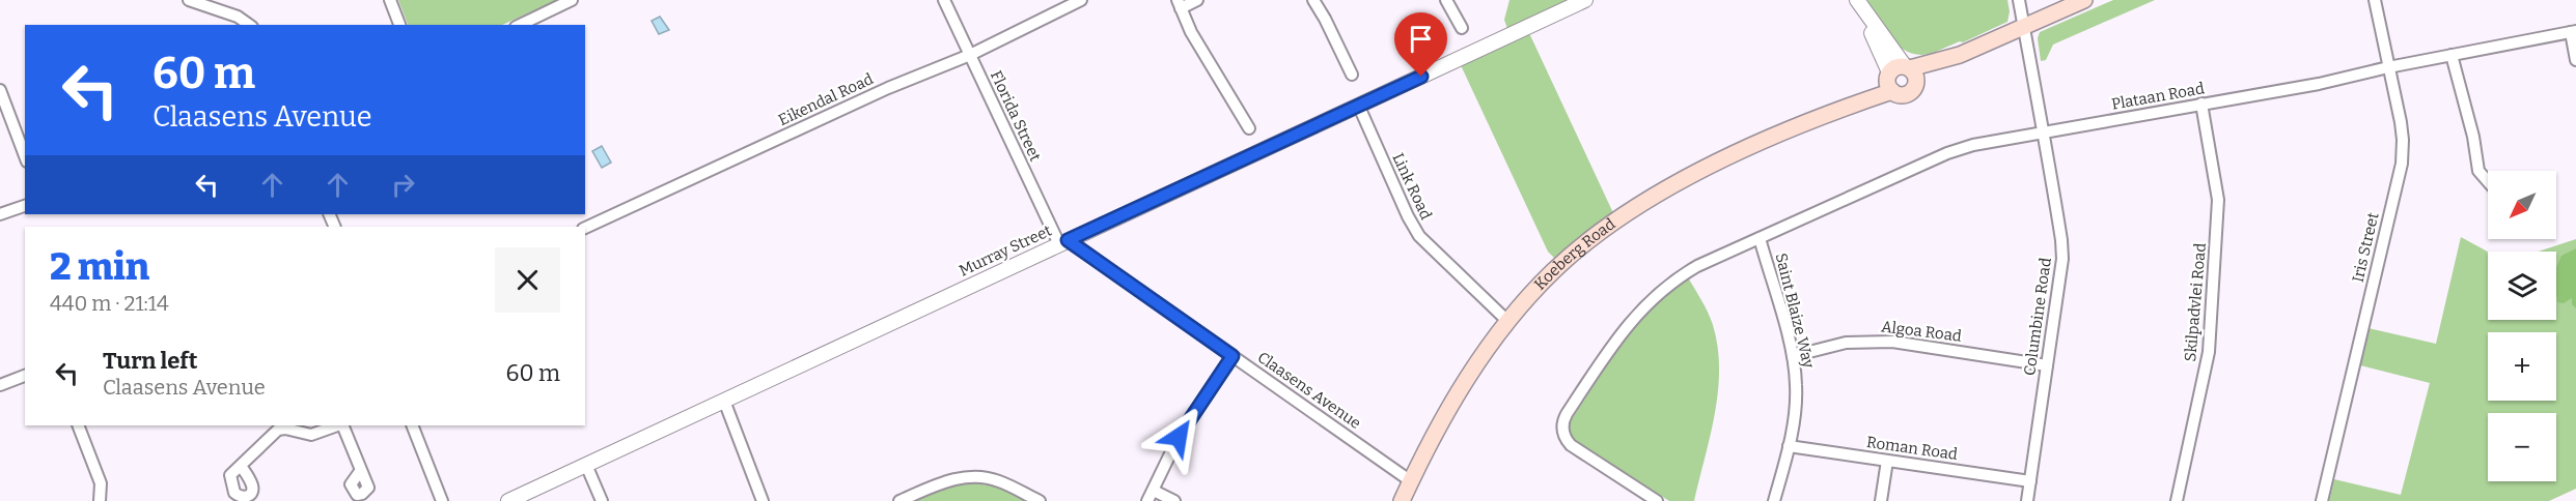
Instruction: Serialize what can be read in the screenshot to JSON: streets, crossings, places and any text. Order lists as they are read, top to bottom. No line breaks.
{"streets":{"main road":["Koeberg Road"],"street":["Plataan Road","Eikendal Road","Florida Street","Link Road","Iris Street","Murray Street","Skilpadvlei Road","Saint Blaize Way","Columbine Road","Algoa Road","Claasens Avenue","Roman Road"]},"crossings":[["Plataan Road","Iris Street"],["Plataan Road","Skilpadvlei Road"],["Plataan Road","Saint Blaize Way"],["Plataan Road","Columbine Road"],["Eikendal Road","Florida Street"],["Florida Street","Murray Street"],["Florida Street","Claasens Avenue"],["Link Road","Murray Street"],["Link Road","Koeberg Road"],["Murray Street","Claasens Avenue"],["Koeberg Road","Claasens Avenue"],["Saint Blaize Way","Algoa Road"],["Saint Blaize Way","Roman Road"],["Columbine Road","Algoa Road"],["Columbine Road","Roman Road"]],"north":"bottom left","page":{"turn":["60 m","Claasens Avenue"],"map_buttons":["+","−"],"heading":["2 min","440 m · 21:14"],"list":[{"name":"Turn left","note":"Claasens Avenue","value":"60 m"}]}}
